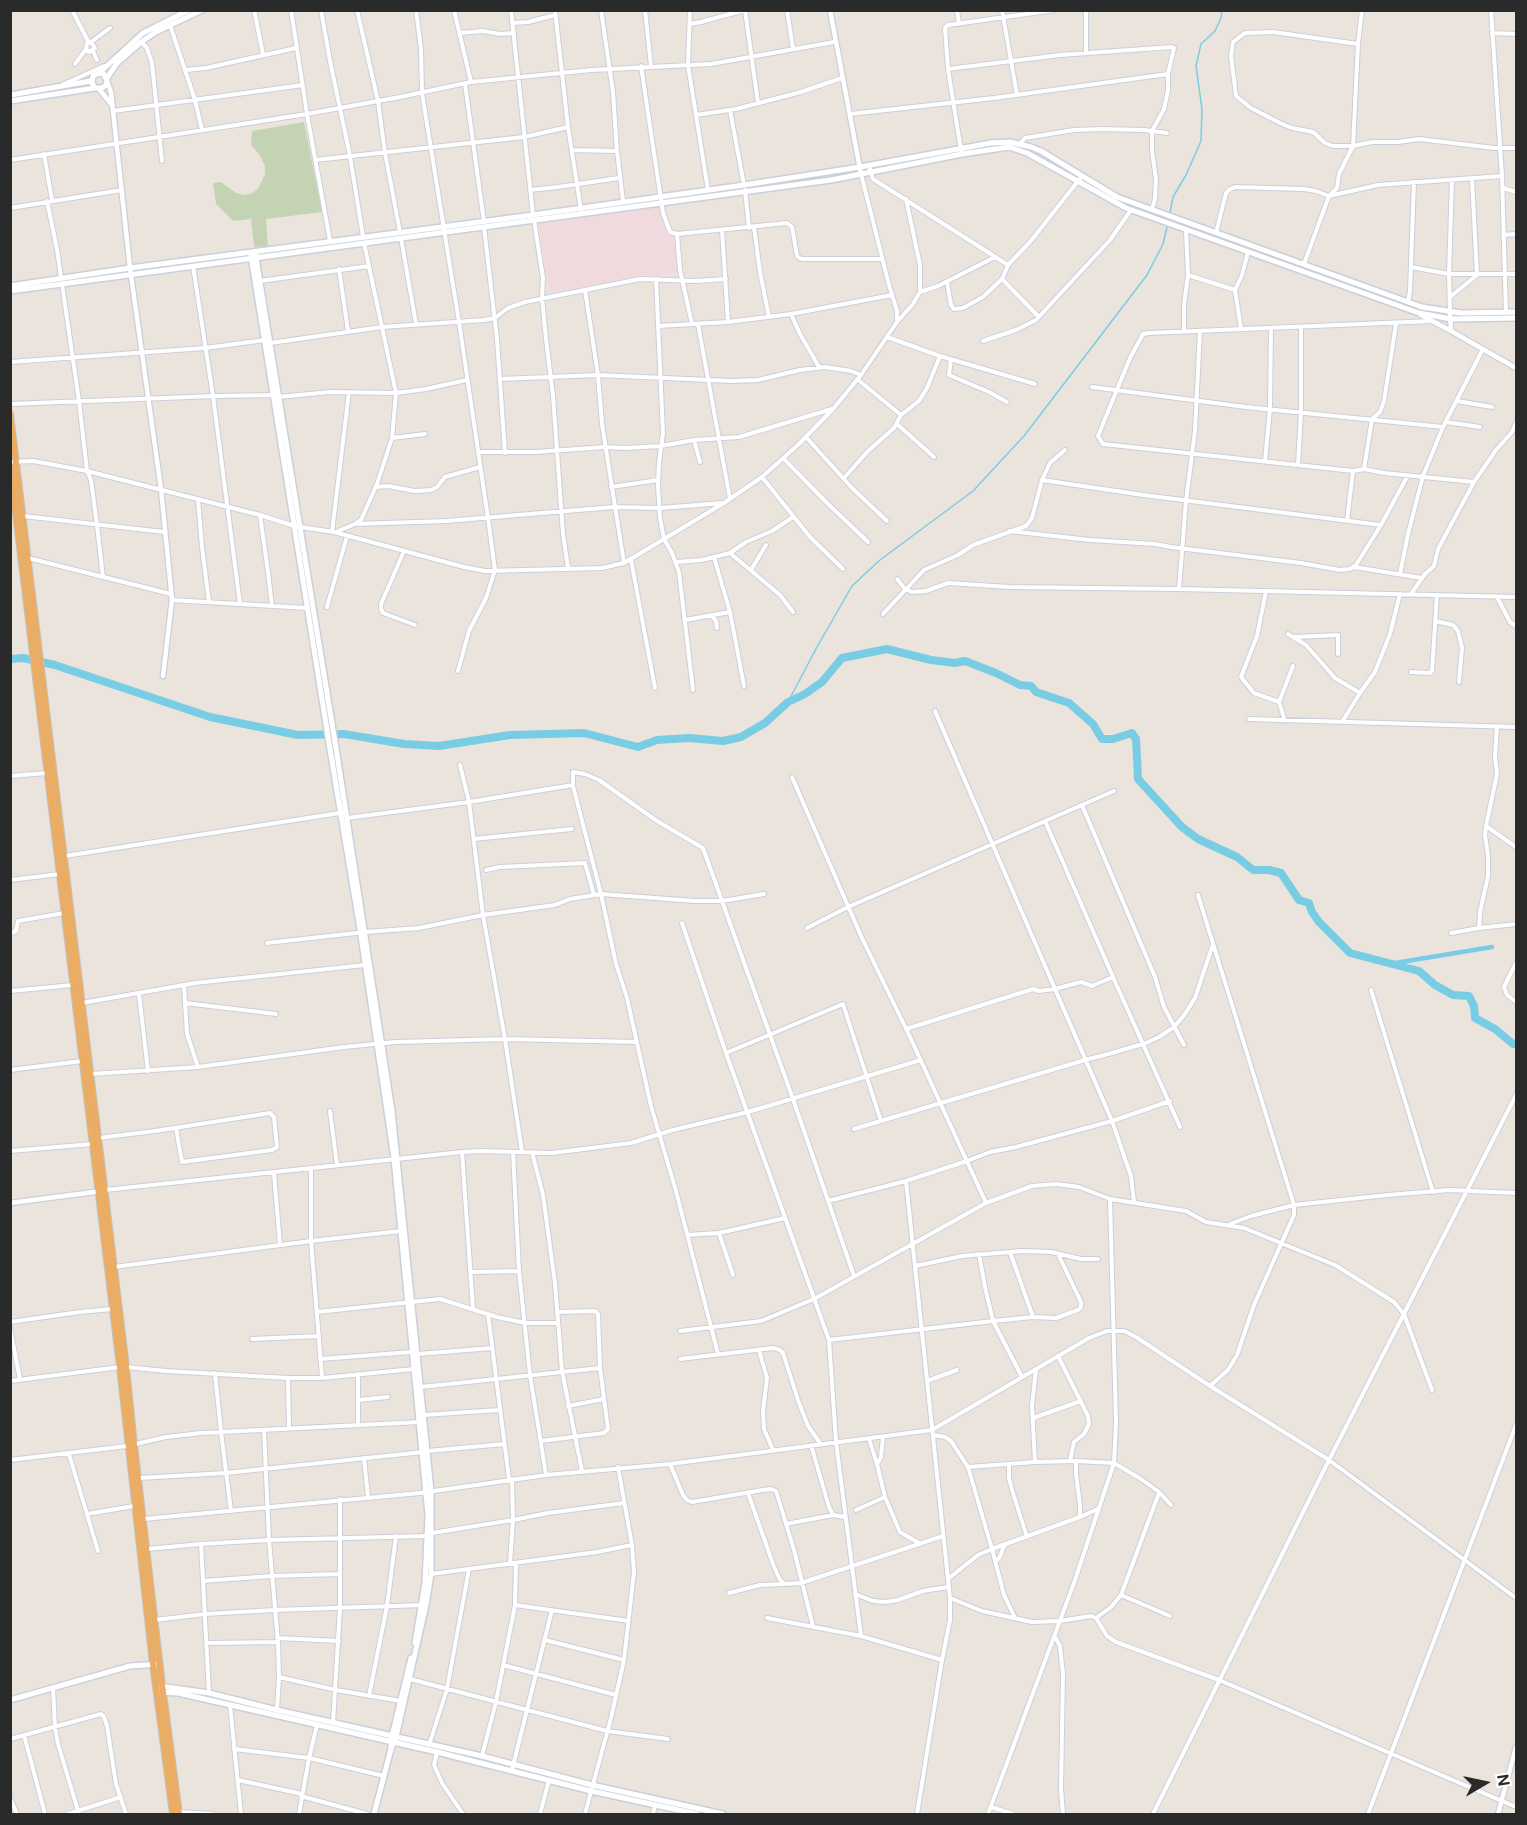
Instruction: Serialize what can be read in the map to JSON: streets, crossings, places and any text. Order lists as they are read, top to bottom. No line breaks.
{"north":"right"}
